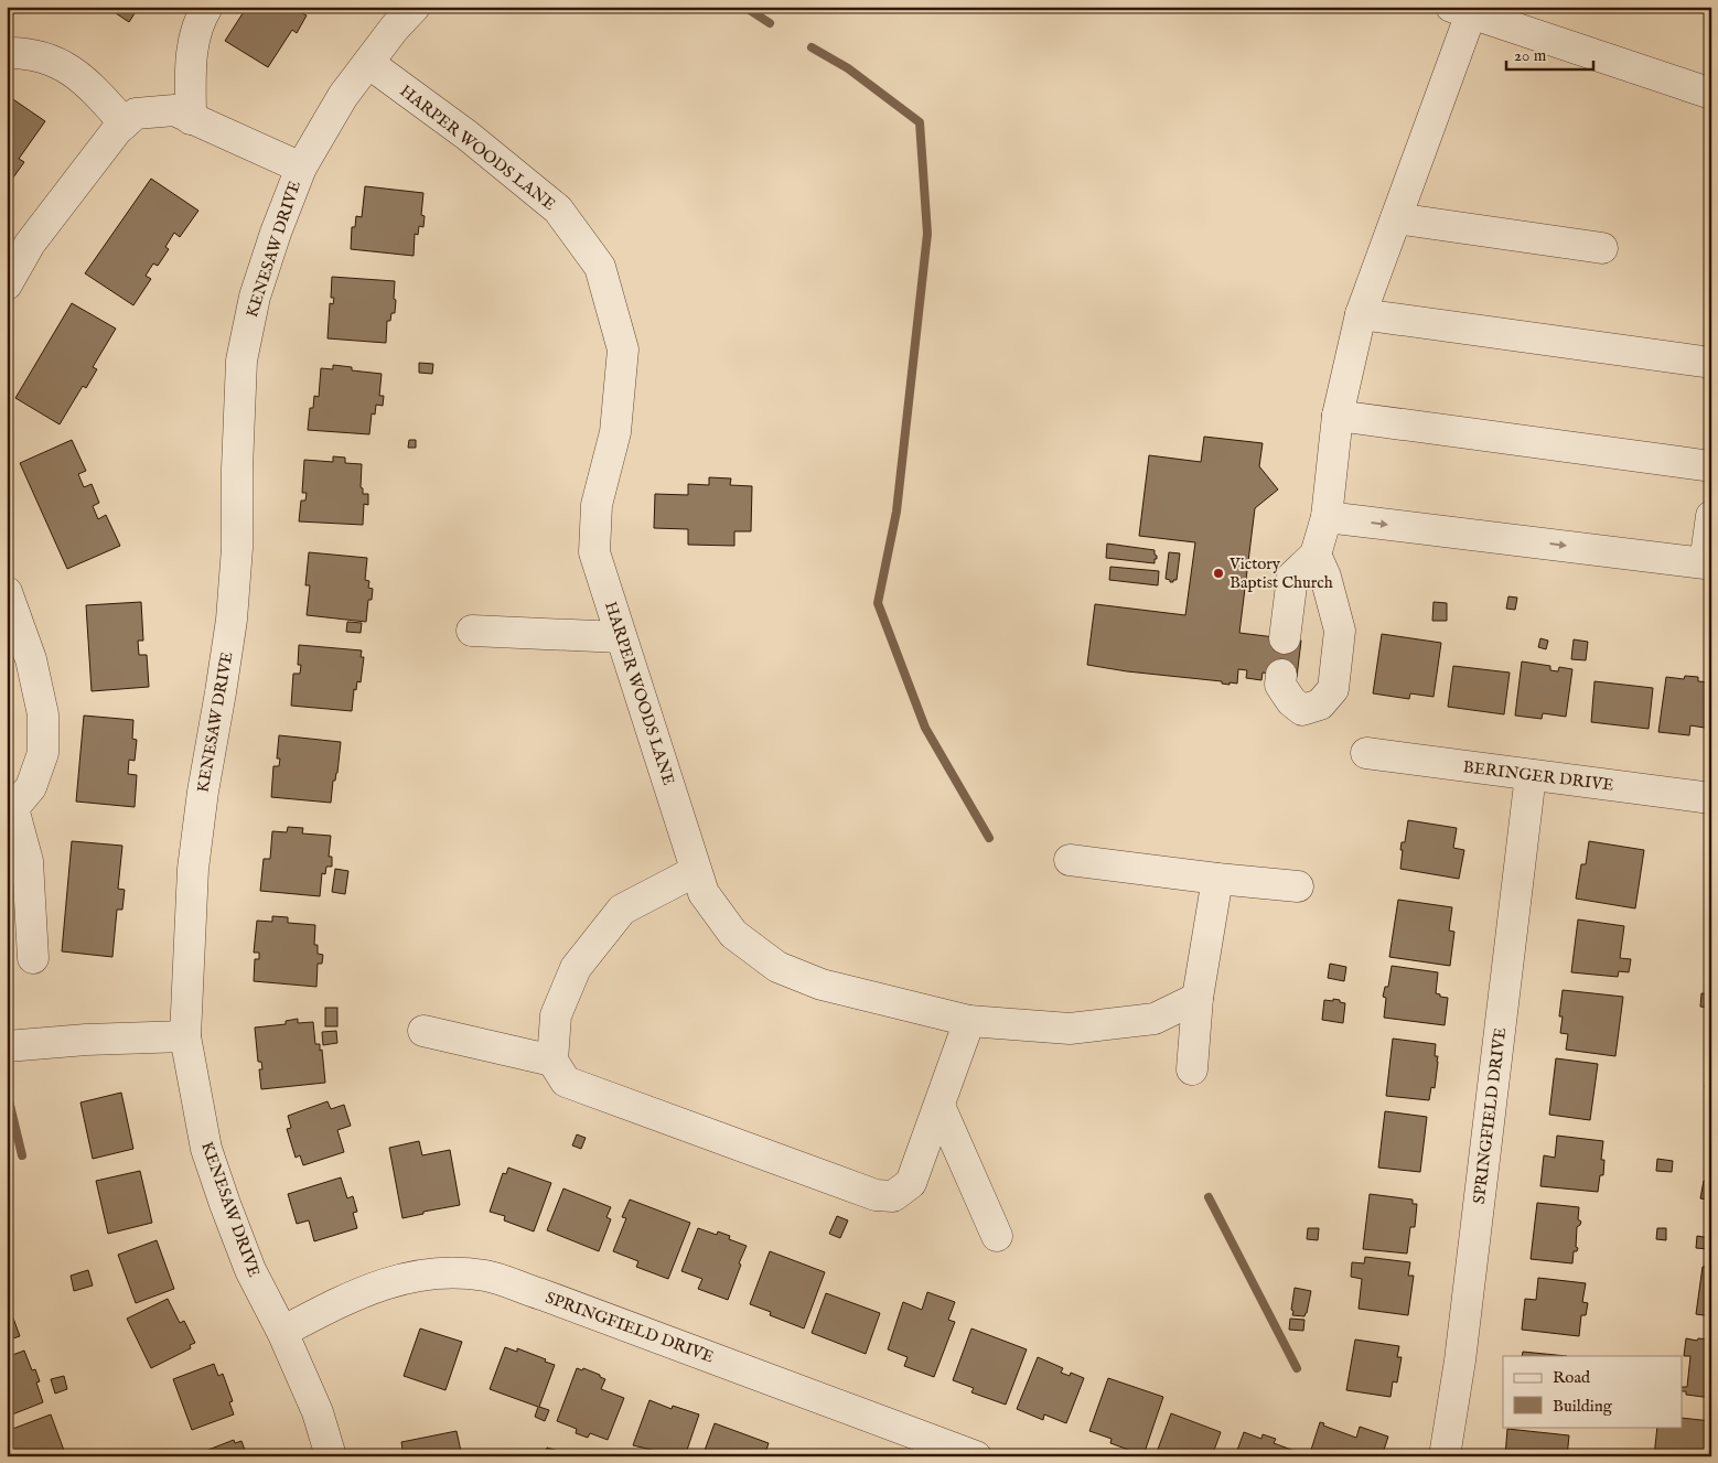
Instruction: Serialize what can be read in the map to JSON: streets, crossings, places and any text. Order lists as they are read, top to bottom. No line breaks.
{"streets":{"street":["HARPER WOODS LANE","KENESAW DRIVE","BERINGER DRIVE","SPRINGFIELD DRIVE"]},"crossings":[["HARPER WOODS LANE","KENESAW DRIVE"],["KENESAW DRIVE","SPRINGFIELD DRIVE"],["BERINGER DRIVE","SPRINGFIELD DRIVE"]],"places":["Victory Baptist Church"],"legend":["Road","Building"],"scale_bar":"20 m"}
